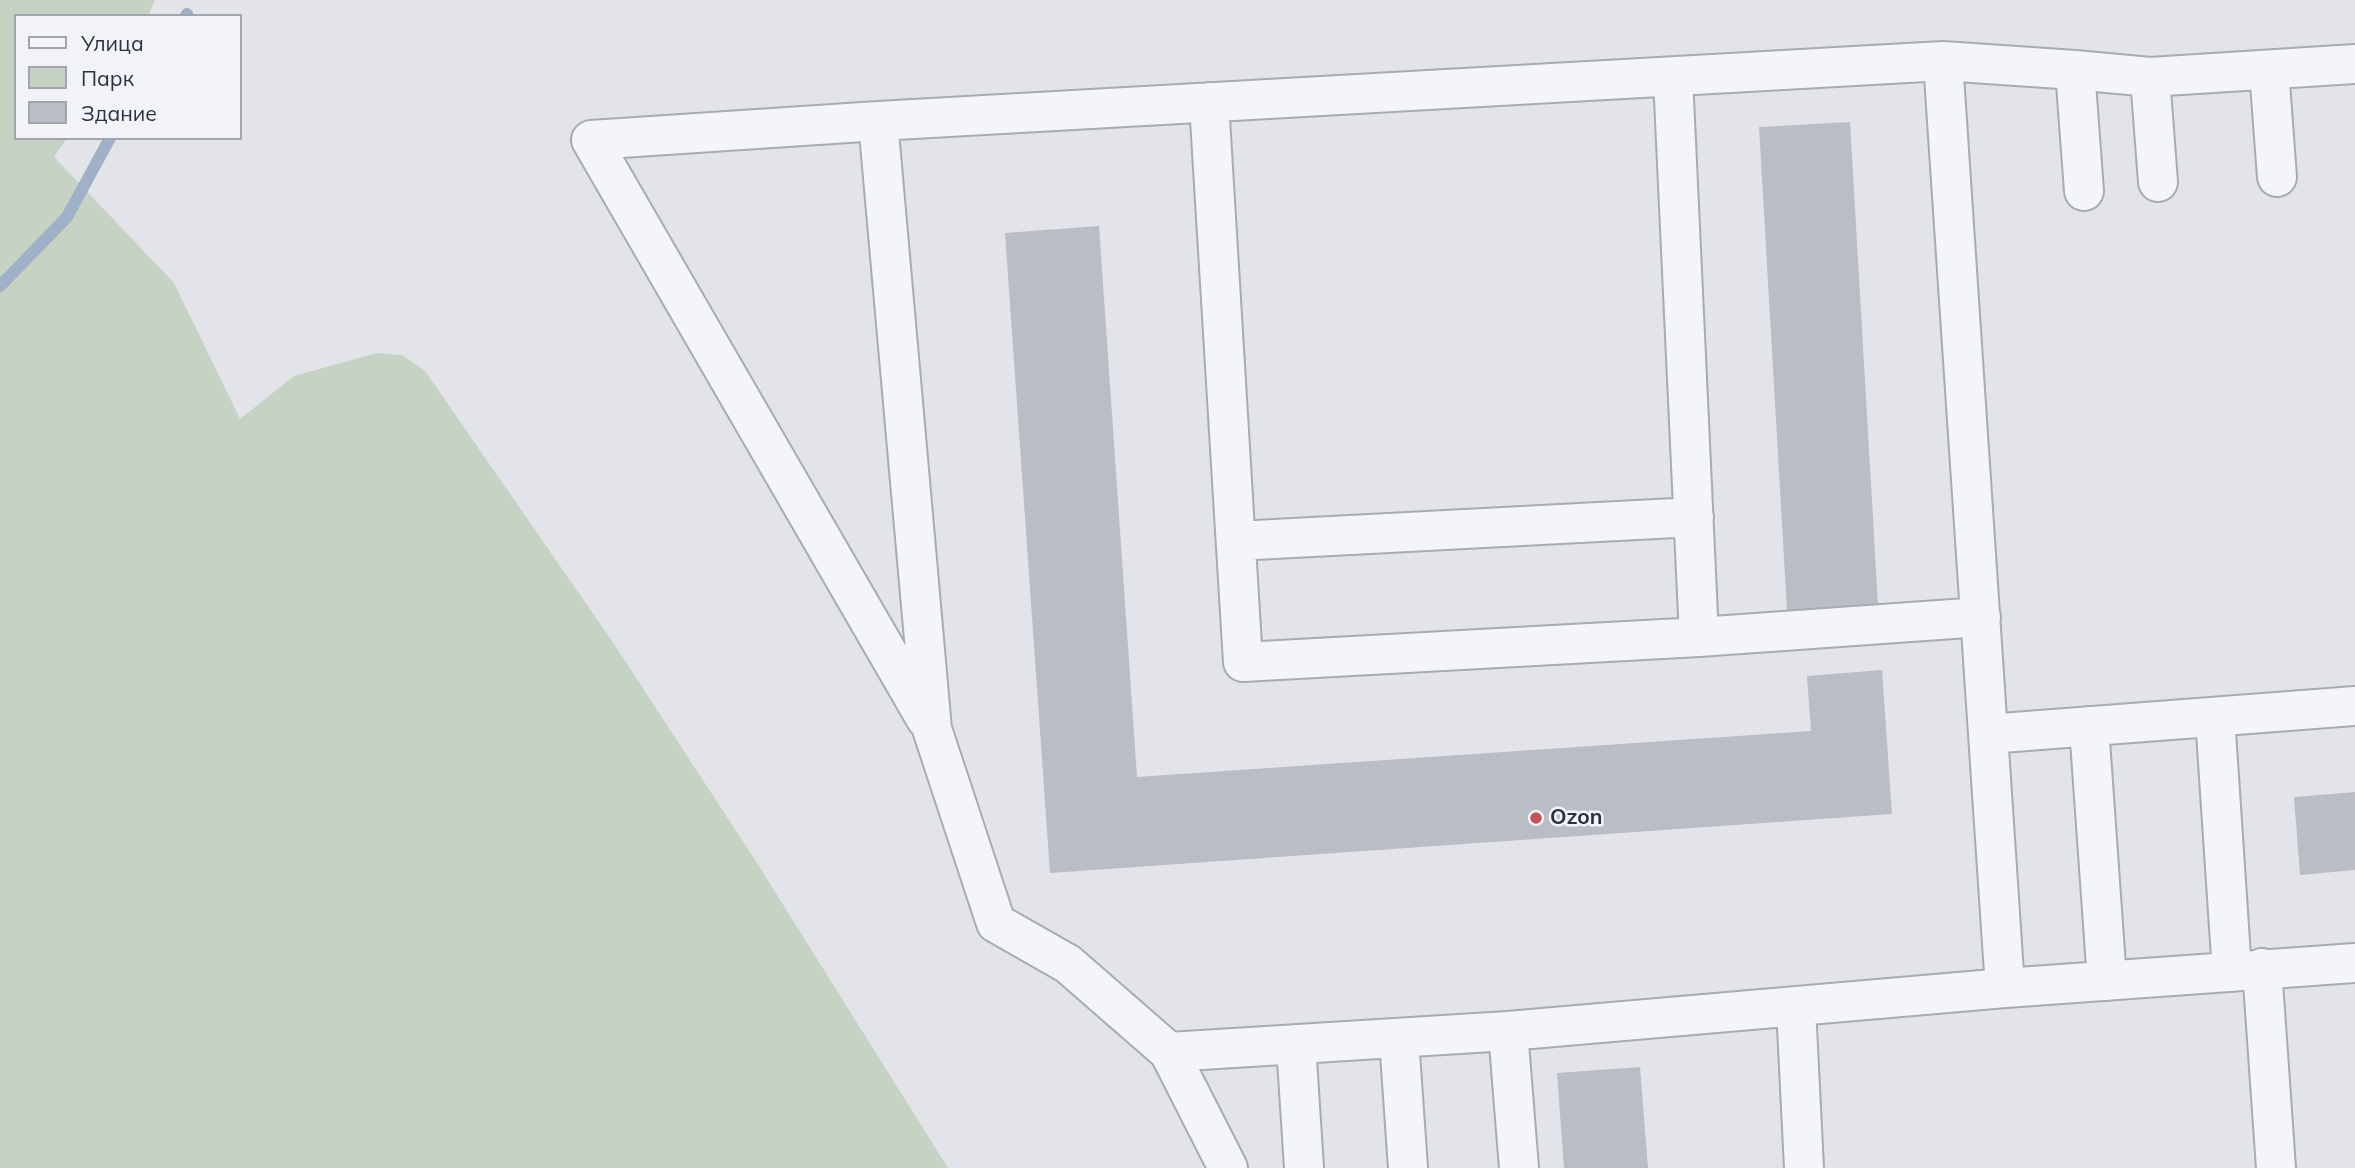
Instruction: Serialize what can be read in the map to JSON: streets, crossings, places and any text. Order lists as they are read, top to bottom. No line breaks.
{"places":["Ozon"],"legend":["Улица","Парк","Здание"]}
